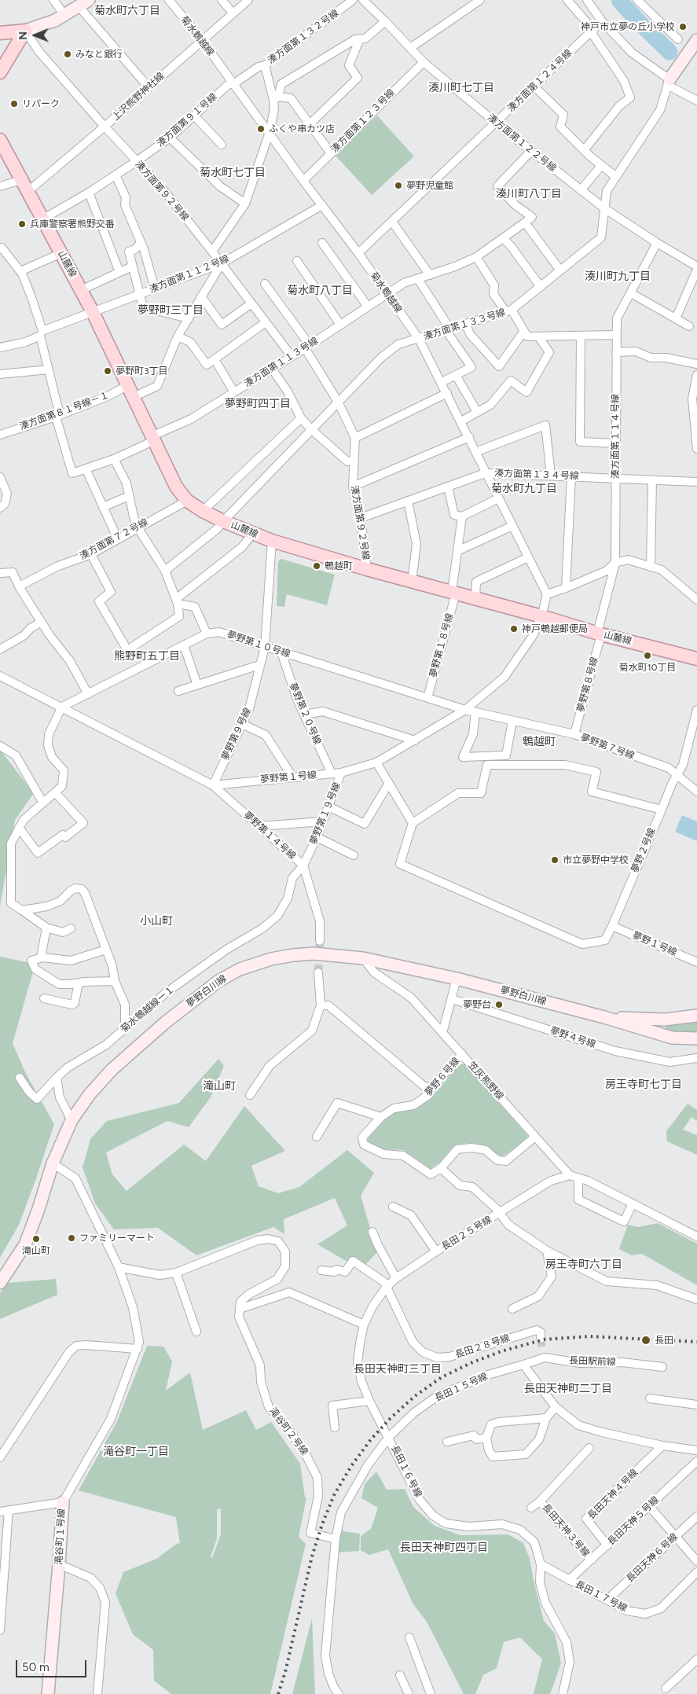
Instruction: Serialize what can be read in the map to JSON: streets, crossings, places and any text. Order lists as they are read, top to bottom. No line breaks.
{"streets":{"main road":["山麓線"],"street":["菊水鵯越線","湊方面第１３２号線","湊方面第１２４号線","上沢熊野神社線","湊方面第９１号線","湊方面第１２３号線","湊方面第１２２号線","湊方面第９２号線","湊方面第１１２号線","湊方面第１３３号線","湊方面第１１３号線","湊方面第８１号線－１","湊方面第１１４号線","湊方面第１３４号線","湊方面第７２号線","夢野第１０号線","夢野第１８号線","夢野第８号線","夢野第２０号線","夢野第９号線","夢野第７号線","夢野第１号線","夢野第１９号線","夢野第１４号線","夢野２号線","夢野１号線","夢野白川線","菊水鵯越線ー１","夢野４号線","夢野６号線","笠灰熊野線","長田２５号線","長田２８号線","長田駅前線","長田１５号線","滝谷町２号線","長田１６号線","長田天神４号線","長田天神５号線","長田天神３号線","滝谷町１号線","長田天神６号線","長田１７号線"]},"crossings":[["菊水鵯越線","湊方面第１３２号線"],["菊水鵯越線","湊方面第１２４号線"],["菊水鵯越線","上沢熊野神社線"],["菊水鵯越線","湊方面第９１号線"],["菊水鵯越線","湊方面第１２３号線"],["菊水鵯越線","湊方面第１１２号線"],["菊水鵯越線","湊方面第１３３号線"],["菊水鵯越線","湊方面第１１３号線"],["菊水鵯越線","湊方面第１３４号線"],["湊方面第１３２号線","湊方面第９１号線"],["湊方面第１３２号線","湊方面第９２号線"],["湊方面第１２４号線","湊方面第１２２号線"],["上沢熊野神社線","湊方面第９２号線"],["上沢熊野神社線","山麓線"],["湊方面第９１号線","湊方面第９２号線"],["湊方面第９１号線","山麓線"],["湊方面第１２３号線","湊方面第１２２号線"],["湊方面第１２２号線","湊方面第１３３号線"],["湊方面第１２２号線","湊方面第１１４号線"],["湊方面第９２号線","山麓線"],["湊方面第９２号線","湊方面第１１２号線"],["湊方面第９２号線","湊方面第１３３号線"],["湊方面第９２号線","湊方面第１１３号線"],["湊方面第９２号線","湊方面第１３４号線"],["山麓線","湊方面第１１２号線"],["山麓線","湊方面第１３３号線"],["山麓線","湊方面第１１３号線"],["山麓線","湊方面第８１号線－１"],["山麓線","湊方面第７２号線"],["山麓線","夢野第１８号線"],["山麓線","夢野第８号線"],["山麓線","夢野第９号線"],["山麓線","夢野第１号線"],["湊方面第１１４号線","湊方面第１３４号線"],["湊方面第１１４号線","夢野第８号線"],["夢野第１０号線","夢野第１８号線"],["夢野第１０号線","夢野第２０号線"],["夢野第１０号線","夢野第９号線"],["夢野第１０号線","夢野第７号線"],["夢野第１０号線","夢野第１号線"],["夢野第８号線","夢野第７号線"],["夢野第２０号線","夢野第１号線"],["夢野第９号線","夢野第１号線"],["夢野第９号線","夢野第１４号線"],["夢野第７号線","夢野第１号線"],["夢野第７号線","夢野２号線"],["夢野第１号線","夢野第１９号線"],["夢野第１号線","夢野第１４号線"],["夢野第１９号線","夢野第１４号線"],["夢野第１９号線","菊水鵯越線ー１"],["夢野２号線","夢野１号線"],["夢野白川線","笠灰熊野線"],["夢野白川線","滝谷町１号線"],["夢野６号線","笠灰熊野線"],["笠灰熊野線","長田２５号線"],["長田２５号線","長田２８号線"],["長田２５号線","長田１５号線"],["長田２５号線","長田１６号線"],["長田駅前線","長田１５号線"],["長田１５号線","滝谷町２号線"],["長田１５号線","長田１６号線"],["長田１６号線","長田１７号線"],["長田天神４号線","長田天神５号線"],["長田天神５号線","長田天神３号線"],["長田天神５号線","長田１７号線"],["長田天神６号線","長田１７号線"]],"districts":["菊水町六丁目","湊川町七丁目","菊水町七丁目","湊川町八丁目","湊川町九丁目","菊水町八丁目","夢野町三丁目","夢野町四丁目","菊水町九丁目","熊野町五丁目","鵯越町","小山町","房王寺町七丁目","滝山町","房王寺町六丁目","長田天神町三丁目","長田天神町二丁目","滝谷町一丁目","長田天神町四丁目"],"places":["神戸市立夢の丘小学校","みなと銀行","リパーク","ふくや串カツ店","夢野児童館","兵庫警察署熊野交番","夢野町3丁目","鵯越町","神戸鵯越郵便局","菊水町10丁目","市立夢野中学校","夢野台","ファミリーマート","滝山町","長田"],"scale_bar":"50 m","north":"left"}
